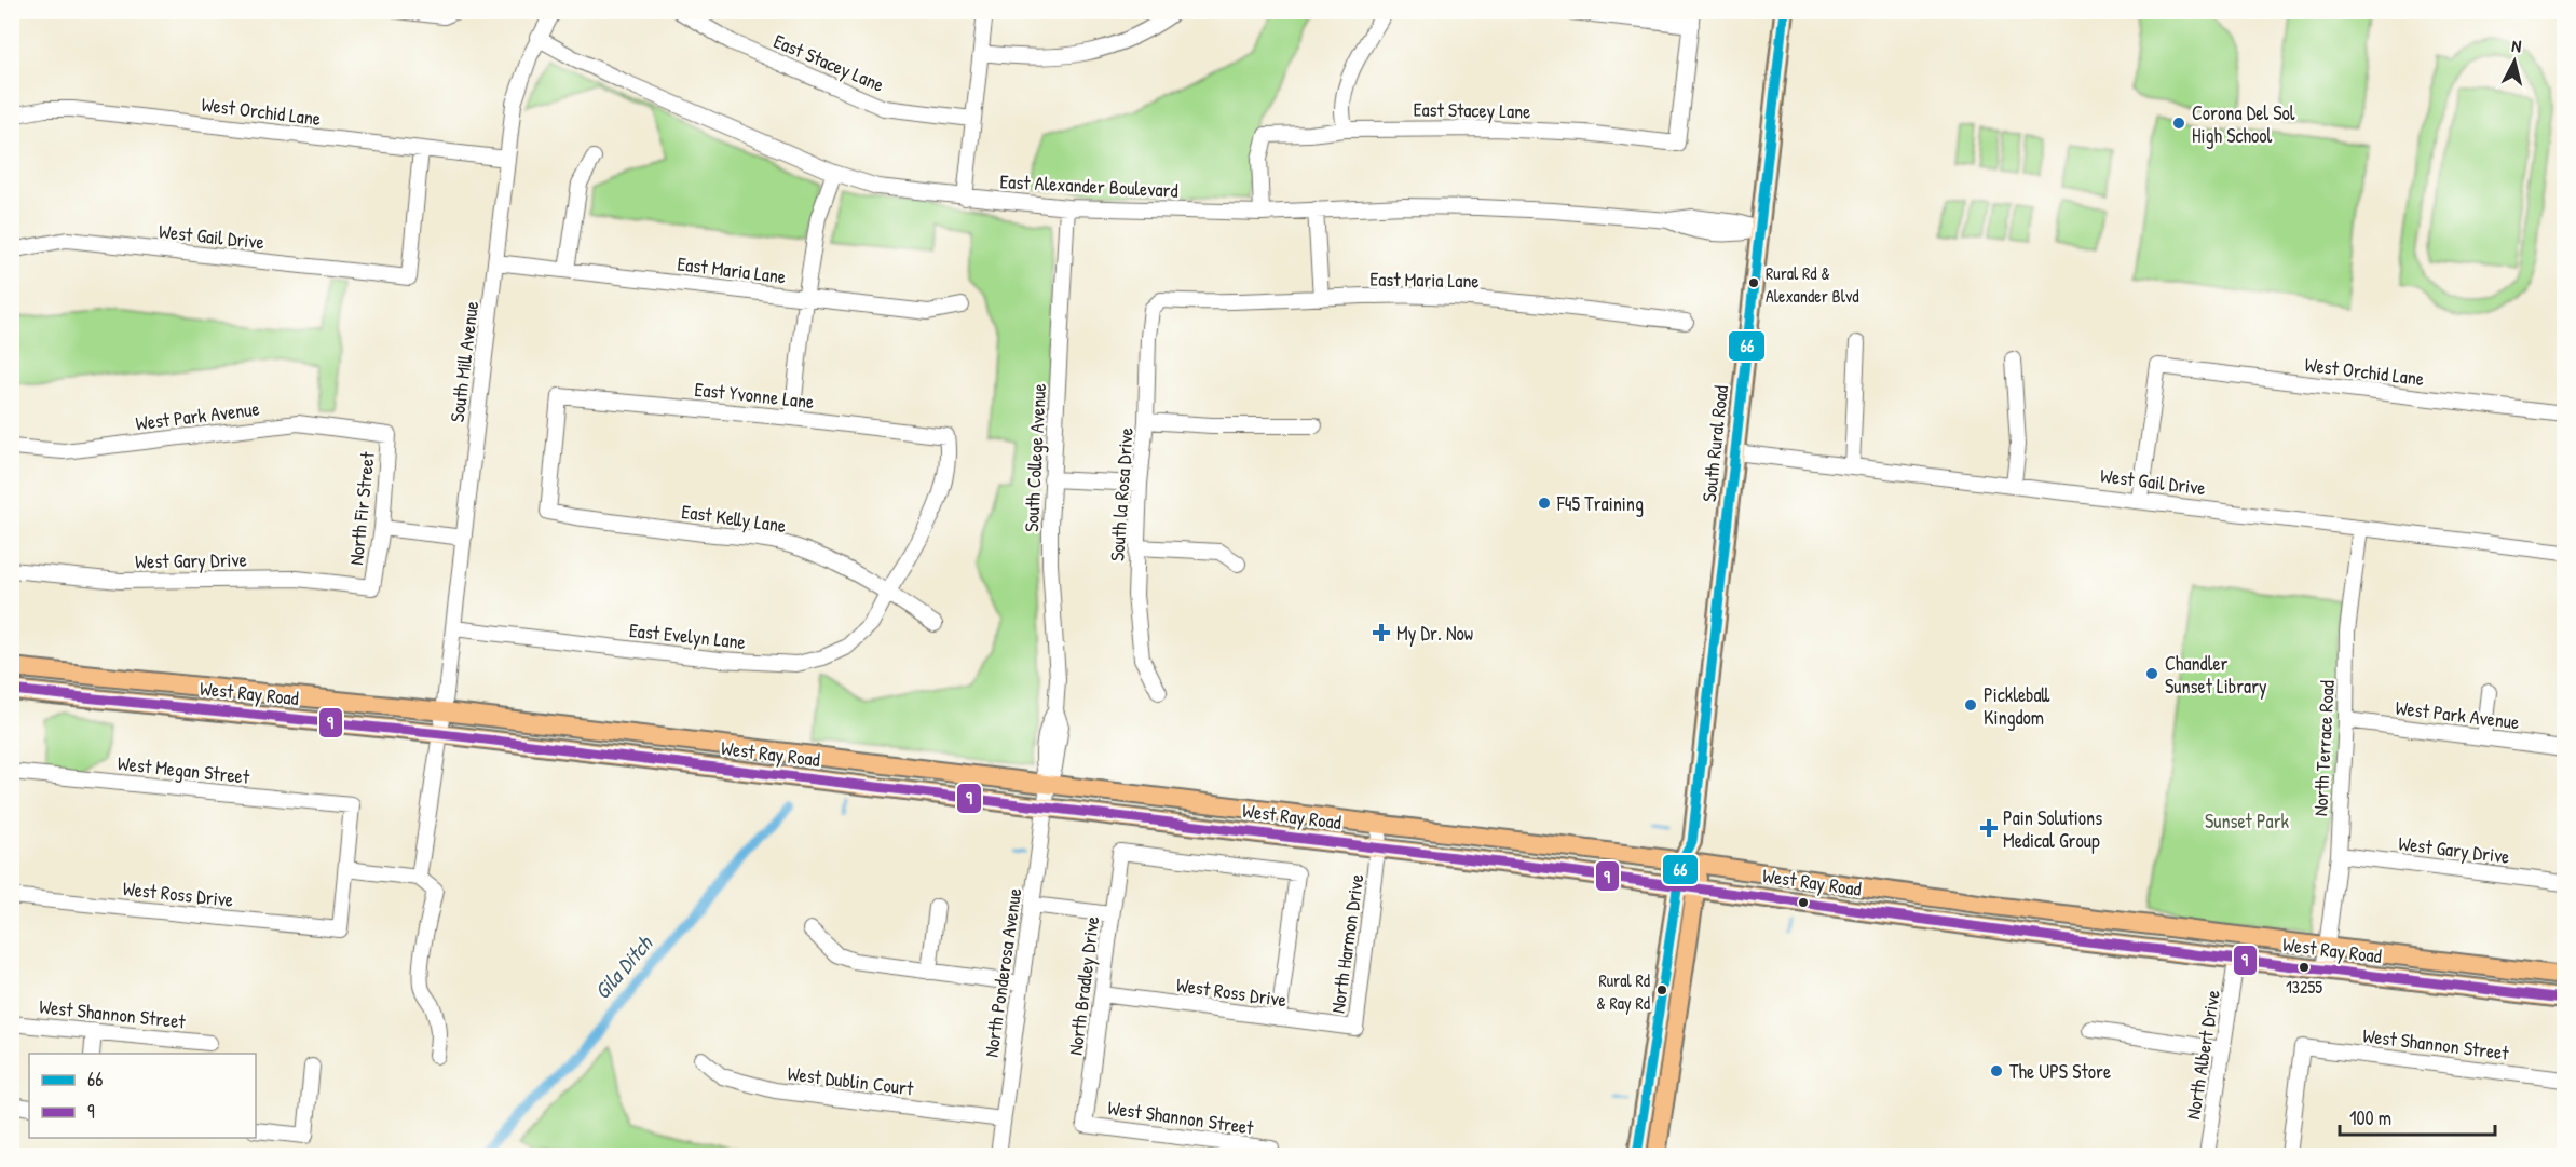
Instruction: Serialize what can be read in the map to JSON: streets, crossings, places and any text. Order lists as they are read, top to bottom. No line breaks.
{"streets":{"main road":["South Rural Road","West Ray Road"],"street":["East Stacey Lane","West Orchid Lane","East Alexander Boulevard","West Gail Drive","East Maria Lane","South Mill Avenue","East Yvonne Lane","West Park Avenue","South College Avenue","South la Rosa Drive","North Fir Street","East Kelly Lane","West Gary Drive","East Evelyn Lane","North Terrace Road","West Megan Street","West Ross Drive","North Harmon Drive","North Ponderosa Avenue","North Bradley Drive","West Shannon Street","North Albert Drive","West Dublin Court"]},"crossings":[["East Stacey Lane","East Alexander Boulevard"],["West Orchid Lane","West Gail Drive"],["West Orchid Lane","South Mill Avenue"],["East Alexander Boulevard","South Mill Avenue"],["East Alexander Boulevard","South Rural Road"],["East Alexander Boulevard","South College Avenue"],["West Gail Drive","South Rural Road"],["West Gail Drive","North Terrace Road"],["East Maria Lane","South Mill Avenue"],["East Maria Lane","South la Rosa Drive"],["South Mill Avenue","East Evelyn Lane"],["South Mill Avenue","West Ray Road"],["East Yvonne Lane","East Kelly Lane"],["East Yvonne Lane","East Evelyn Lane"],["West Park Avenue","North Fir Street"],["West Park Avenue","North Terrace Road"],["South Rural Road","West Ray Road"],["South College Avenue","West Ray Road"],["South College Avenue","North Ponderosa Avenue"],["North Fir Street","West Gary Drive"],["East Kelly Lane","East Evelyn Lane"],["West Gary Drive","North Terrace Road"],["West Ray Road","North Terrace Road"],["West Ray Road","North Harmon Drive"],["West Ray Road","North Ponderosa Avenue"],["West Ray Road","North Albert Drive"],["West Megan Street","West Ross Drive"],["West Ross Drive","North Harmon Drive"],["West Ross Drive","North Bradley Drive"],["North Ponderosa Avenue","West Dublin Court"],["North Bradley Drive","West Shannon Street"]],"water":["Gila Ditch"],"parks":["Sunset Park"],"places":{"other":["Corona Del Sol High School","Rural Rd & Alexander Blvd","F45 Training","Chandler Sunset Library","Pickleball Kingdom","13255","Rural Rd & Ray Rd","The UPS Store"],"health":["My Dr. Now","Pain Solutions Medical Group"]},"lines":["transit line 66","transit line 9"],"legend":["66","9"],"scale_bar":"100 m","north":"top"}
